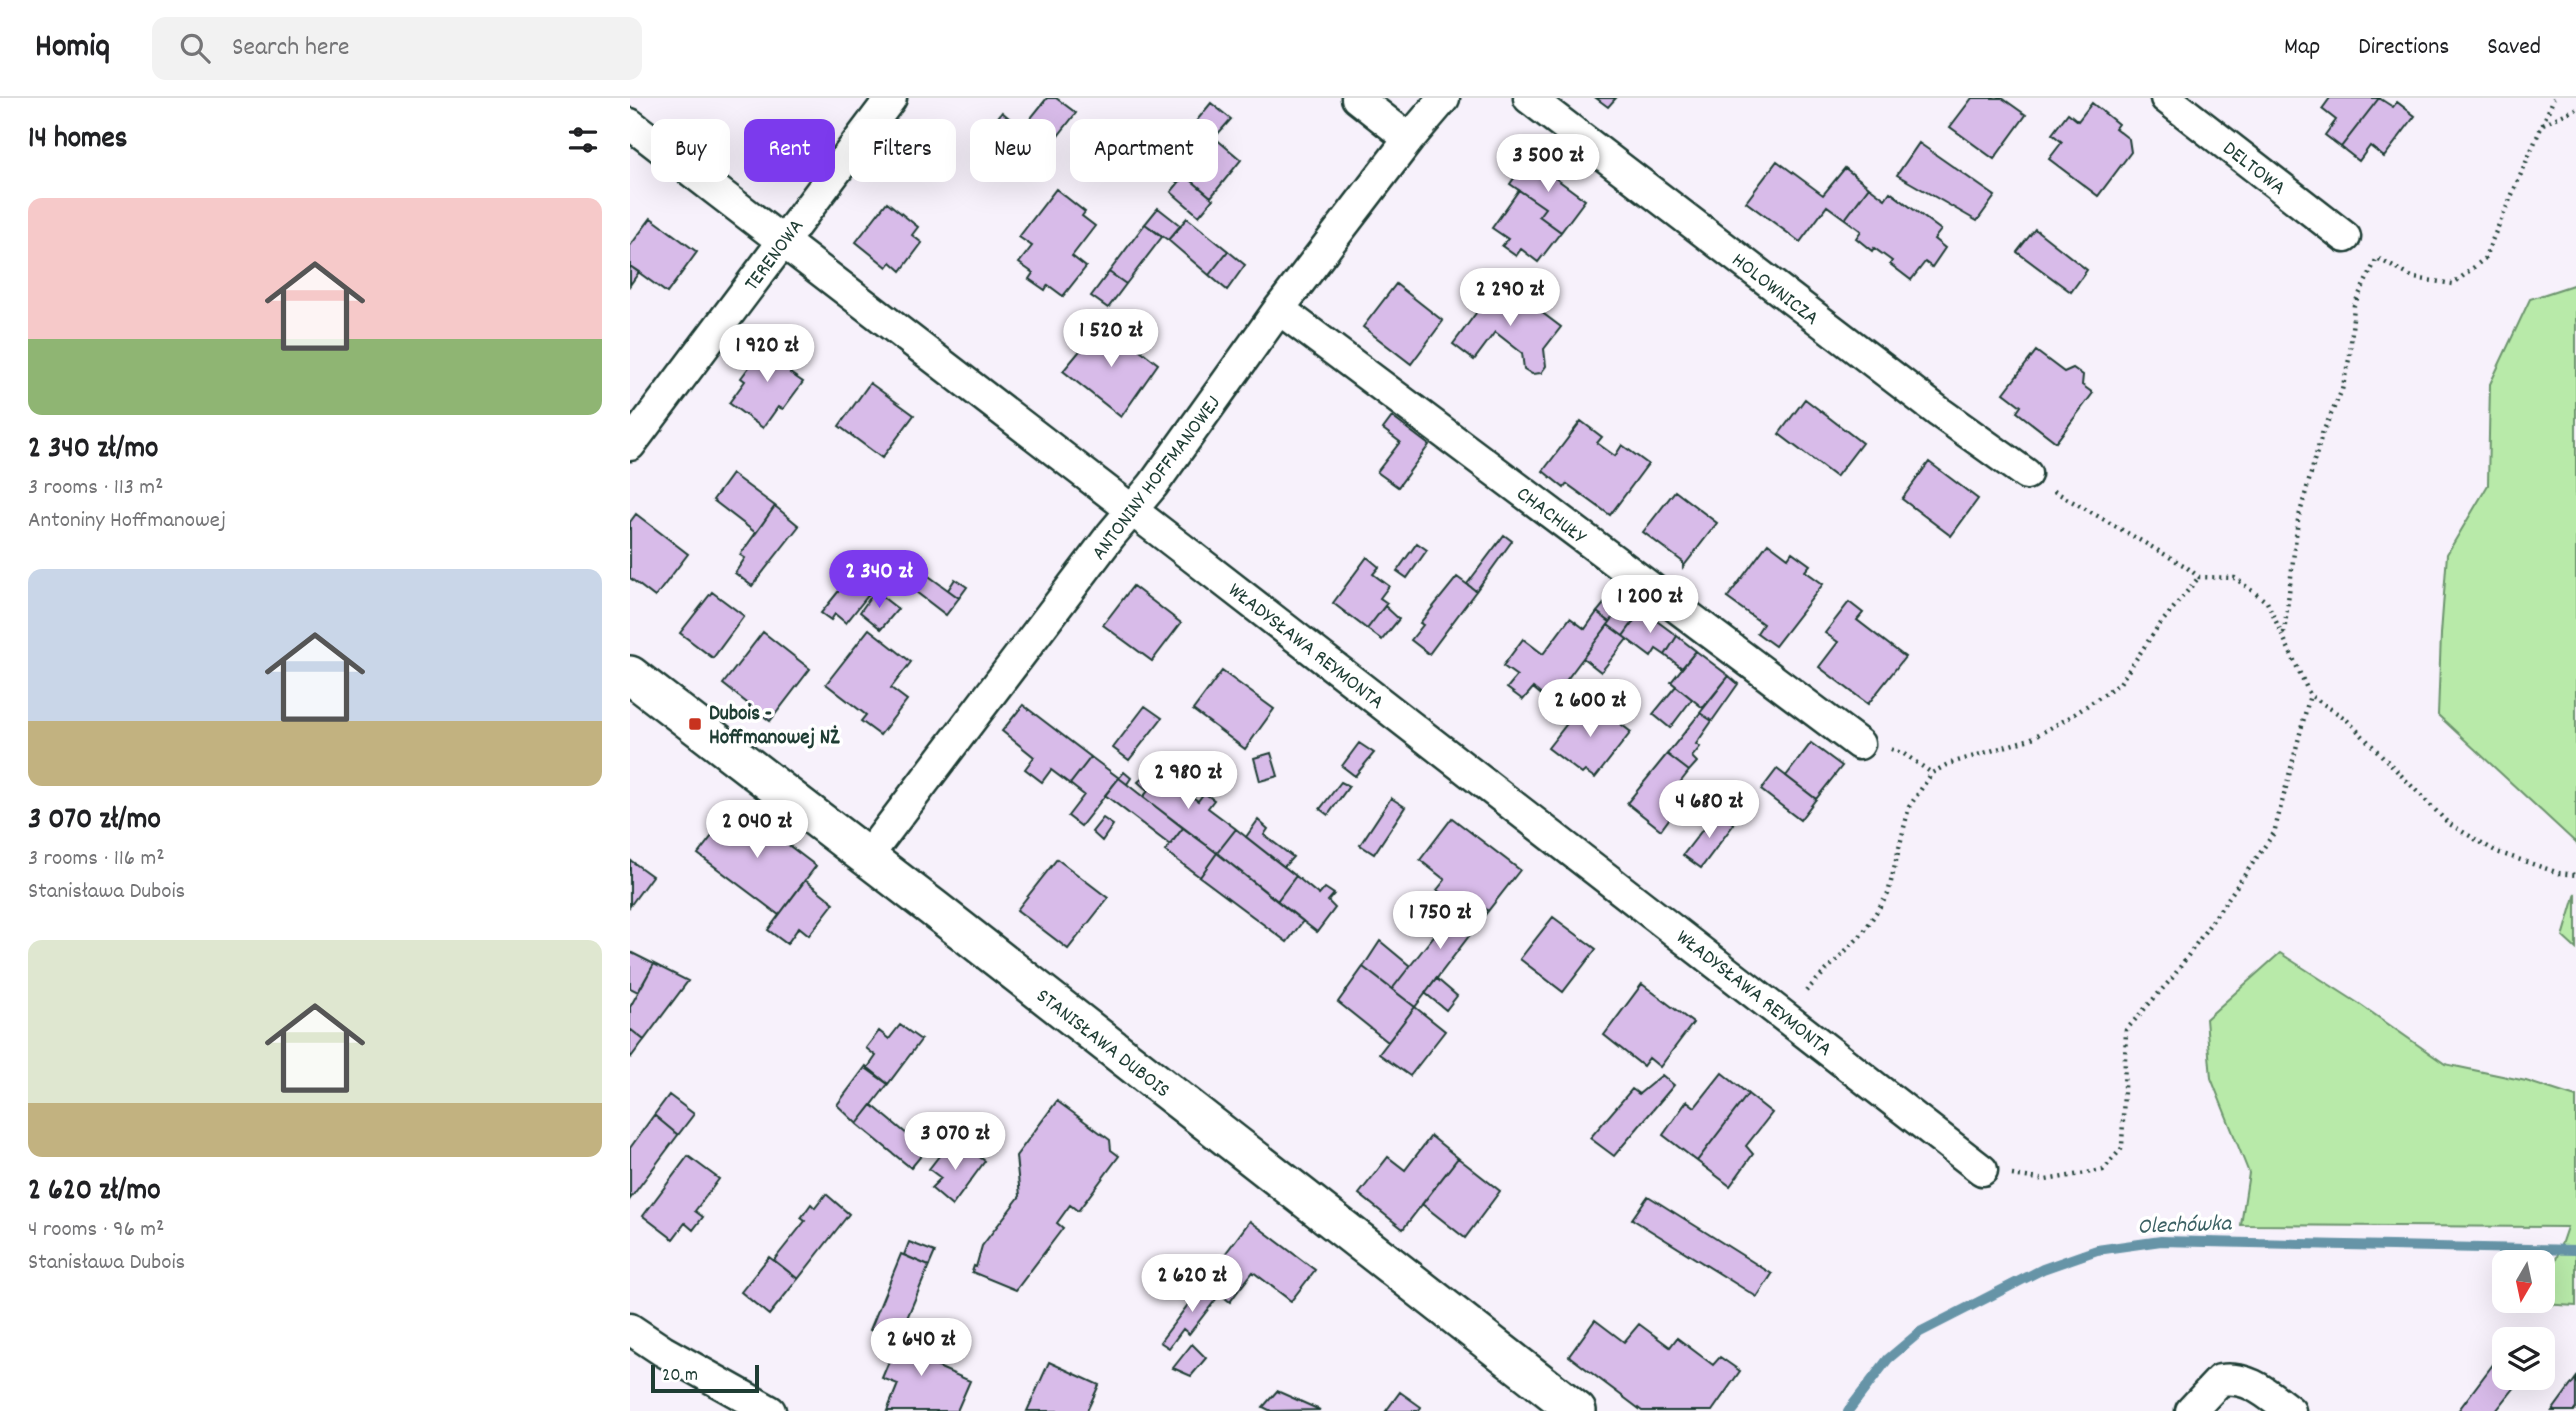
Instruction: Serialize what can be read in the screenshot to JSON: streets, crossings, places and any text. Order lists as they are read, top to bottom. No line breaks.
{"streets":{"street":["DELTOWA","TERENOWA","HOLOWNICZA","ANTONINY HOFFMANOWEJ","CHACHUŁY","WŁADYSŁAWA REYMONTA","STANISŁAWA DUBOIS"]},"crossings":[["TERENOWA","WŁADYSŁAWA REYMONTA"],["ANTONINY HOFFMANOWEJ","CHACHUŁY"],["ANTONINY HOFFMANOWEJ","WŁADYSŁAWA REYMONTA"],["ANTONINY HOFFMANOWEJ","STANISŁAWA DUBOIS"]],"water":["Olechówka"],"places":{"transit":["Dubois - Hoffmanowej NŻ"]},"scale_bar":"20 m","north":"bottom","page":{"header":"Homiq","search":"Search here","nav":["Map","Directions","Saved"],"heading":"14 homes","chip":["Buy","Rent","Filters","New","Apartment"],"price":["3 500 zł","2 290 zł","1 520 zł","1 920 zł","2 340 zł","1 200 zł","2 600 zł","2 980 zł","4 680 zł","2 040 zł","1 750 zł","3 070 zł","2 620 zł","2 640 zł"],"list":[{"name":"2 340 zł/mo","note":"3 rooms · 113 m² · Antoniny Hoffmanowej"},{"name":"3 070 zł/mo","note":"3 rooms · 116 m² · Stanisława Dubois"},{"name":"2 620 zł/mo","note":"4 rooms · 96 m² · Stanisława Dubois"}],"scale":"20 m"}}
